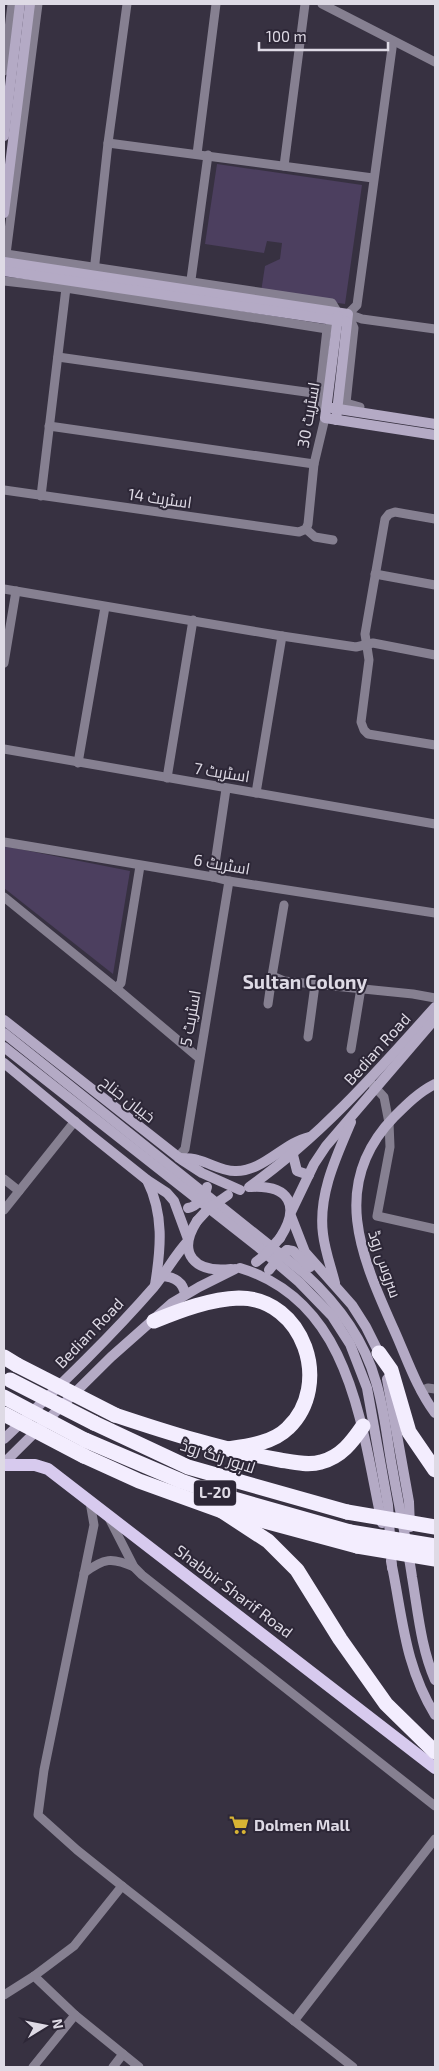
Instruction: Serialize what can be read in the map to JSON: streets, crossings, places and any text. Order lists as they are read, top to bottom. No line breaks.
{"streets":{"highway":["لاہور رنگ روڈ","L-20"],"main road":["اسٹریٹ 30","Bedian Road","خیبان جناح","سروس روڈ","Shabbir Sharif Road"],"street":["اسٹریٹ 14","اسٹریٹ 7","اسٹریٹ 6","اسٹریٹ 5"]},"crossings":[["اسٹریٹ 30","اسٹریٹ 14"],["اسٹریٹ 6","اسٹریٹ 5"],["اسٹریٹ 5","خیبان جناح"],["Bedian Road","خیبان جناح"],["Bedian Road","Shabbir Sharif Road"]],"districts":["Sultan Colony"],"places":{"supermarket":["Dolmen Mall"]},"scale_bar":"100 m","north":"right"}
